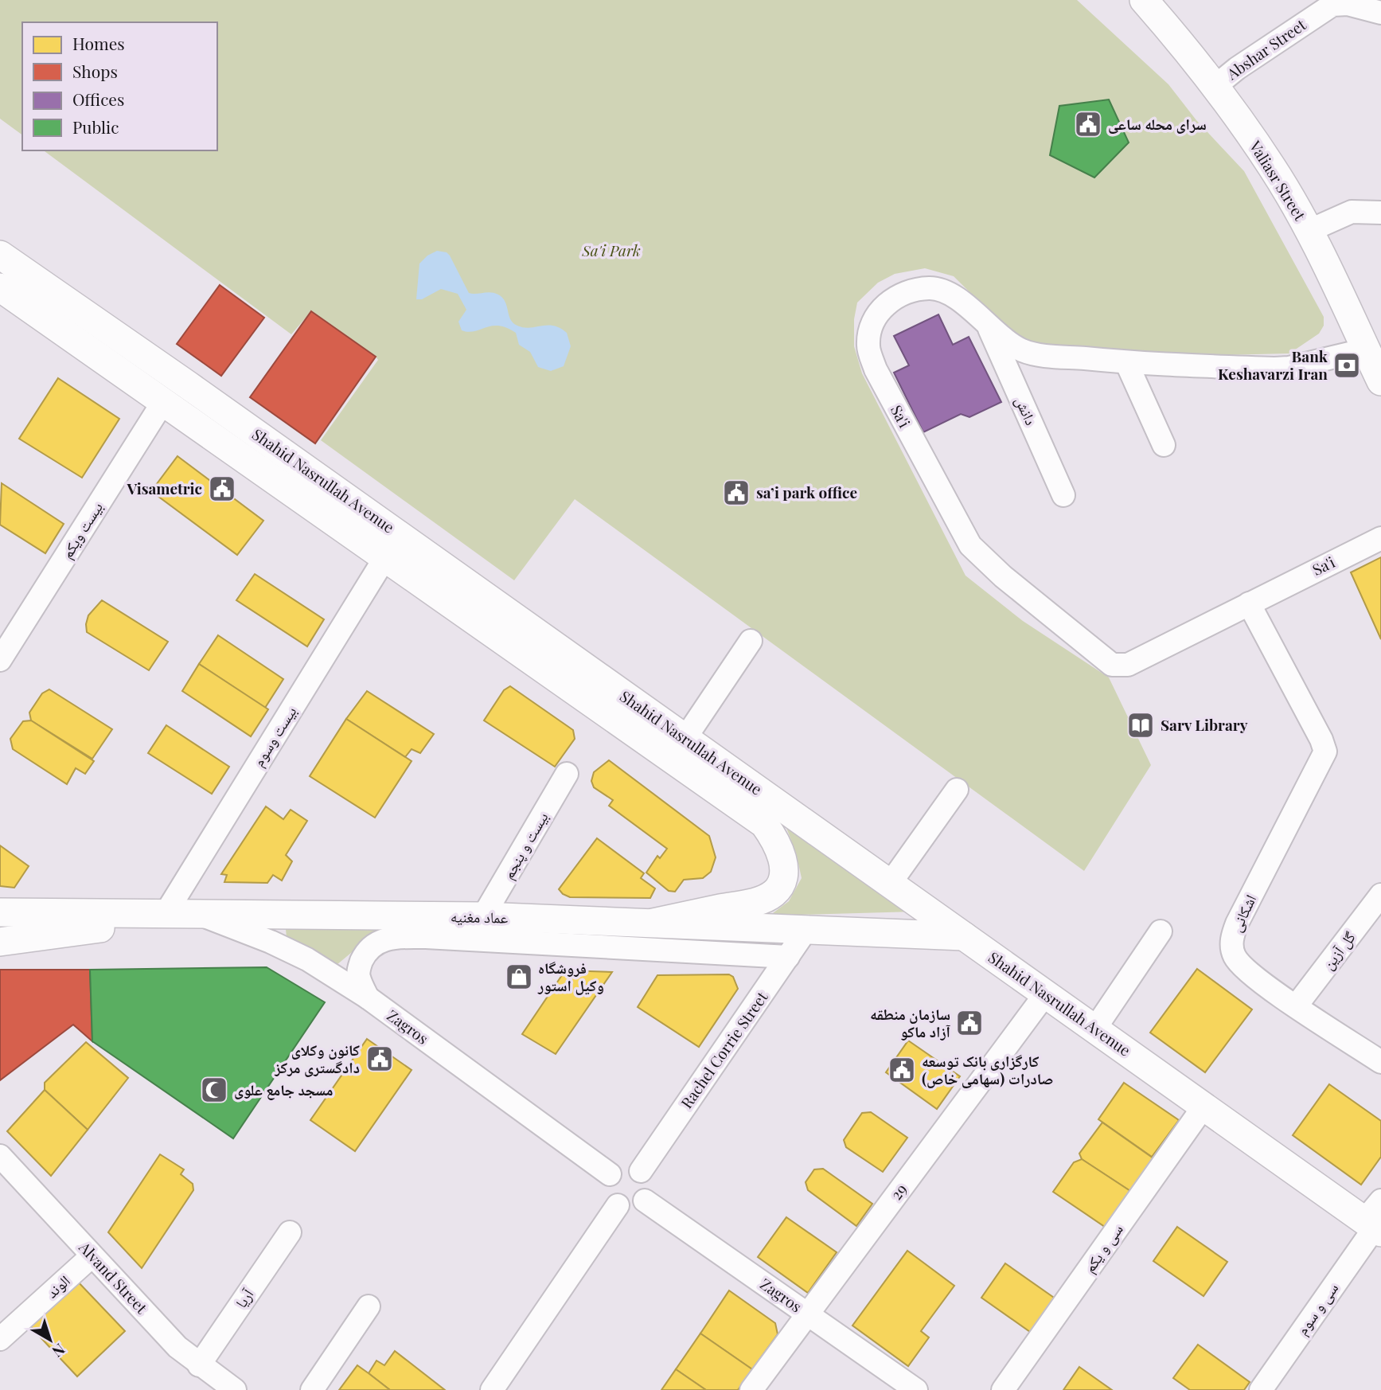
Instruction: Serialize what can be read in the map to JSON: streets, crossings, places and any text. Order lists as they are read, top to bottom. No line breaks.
{"streets":{"main road":["Valiasr Street","Shahid Nasrullah Avenue","عماد مغنیه"],"street":["Abshar Street","دانش","Sa'i","بیست ویکم","بیست وسوم","بیست و پنجم","اشکانی","گل آزین","Zagros","Rachel Corrie Street","29","سی و یکم","Alvand Street","الوند","آریا","سی و سوم"]},"crossings":[["Abshar Street","Valiasr Street"],["Valiasr Street","Sa'i"],["دانش","Sa'i"],["Sa'i","اشکانی"],["Shahid Nasrullah Avenue","بیست ویکم"],["Shahid Nasrullah Avenue","بیست وسوم"],["Shahid Nasrullah Avenue","عماد مغنیه"],["Shahid Nasrullah Avenue","29"],["Shahid Nasrullah Avenue","سی و یکم"],["Shahid Nasrullah Avenue","سی و سوم"],["بیست وسوم","عماد مغنیه"],["بیست و پنجم","عماد مغنیه"],["اشکانی","گل آزین"],["عماد مغنیه","Zagros"],["عماد مغنیه","Rachel Corrie Street"],["Zagros","29"],["Alvand Street","الوند"],["Alvand Street","آریا"]],"parks":["Sa'i Park"],"places":{"public building":["سرای محله ساعی","Visametric","sa’i park office","سازمان منطقه آزاد ماکو","کانون وکلای دادگستری مرکز","کارگزاری بانک توسعه صادرات (سهامی خاص)"],"bank":["Bank Keshavarzi Iran"],"library":["Sarv Library"],"shop":["فروشگاه وکیل استور"],"mosque":["مسجد جامع علوی"]},"legend":["Homes","Shops","Offices","Public"],"north":"bottom right"}
